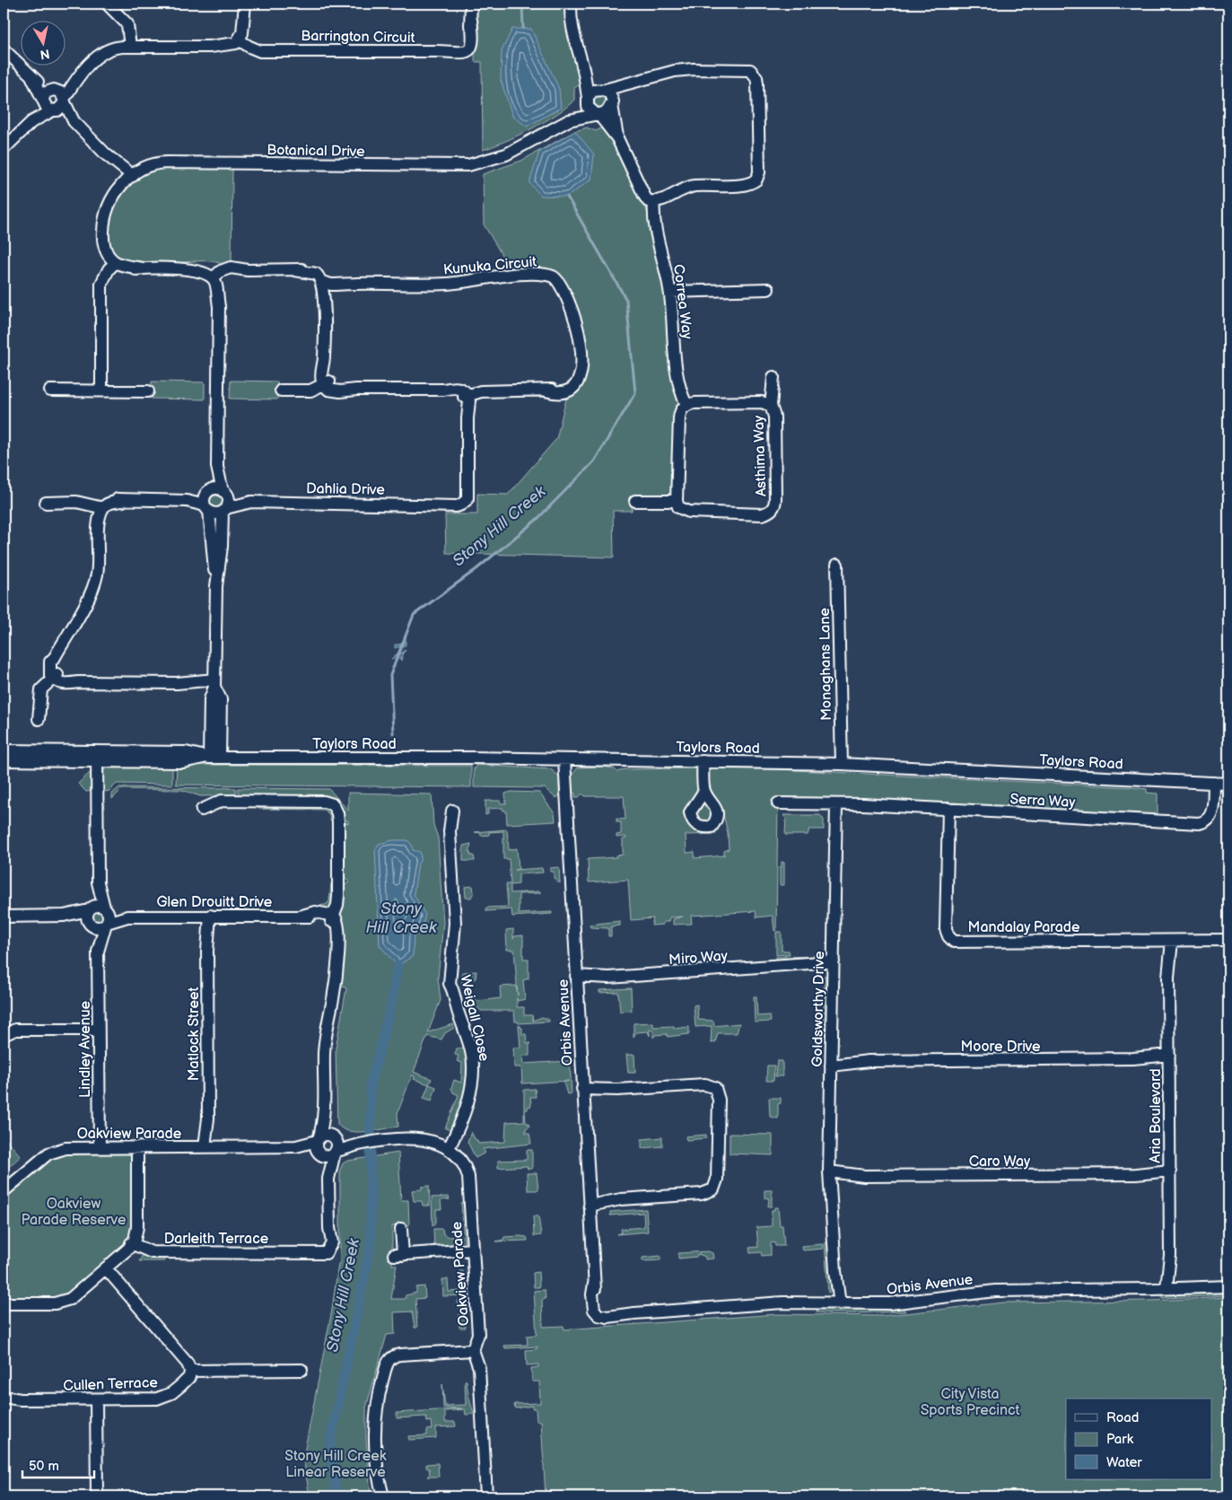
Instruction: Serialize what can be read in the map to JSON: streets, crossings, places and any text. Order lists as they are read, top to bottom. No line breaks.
{"streets":{"street":["Barrington Circuit","Botanical Drive","Kunuka Circuit","Correa Way","Asthima Way","Dahlia Drive","Monaghans Lane","Taylors Road","Serra Way","Glen Drouitt Drive","Mandalay Parade","Miro Way","Goldsworthy Drive","Weigall Close","Orbis Avenue","Matlock Street","Moore Drive","Lindley Avenue","Aria Boulevard","Oakview Parade","Caro Way","Darleith Terrace","Cullen Terrace"]},"crossings":[["Kunuka Circuit","Dahlia Drive"],["Correa Way","Asthima Way"],["Monaghans Lane","Taylors Road"],["Taylors Road","Serra Way"],["Taylors Road","Orbis Avenue"],["Taylors Road","Lindley Avenue"],["Serra Way","Mandalay Parade"],["Serra Way","Goldsworthy Drive"],["Glen Drouitt Drive","Matlock Street"],["Glen Drouitt Drive","Lindley Avenue"],["Mandalay Parade","Aria Boulevard"],["Miro Way","Goldsworthy Drive"],["Miro Way","Orbis Avenue"],["Goldsworthy Drive","Orbis Avenue"],["Goldsworthy Drive","Moore Drive"],["Goldsworthy Drive","Caro Way"],["Weigall Close","Oakview Parade"],["Orbis Avenue","Aria Boulevard"],["Matlock Street","Oakview Parade"],["Moore Drive","Aria Boulevard"],["Lindley Avenue","Oakview Parade"],["Aria Boulevard","Caro Way"],["Oakview Parade","Darleith Terrace"]],"water":["Stony Hill Creek"],"parks":["Oakview Parade Reserve","City Vista Sports Precinct","Stony Hill Creek Linear Reserve"],"legend":["Road","Park","Water"],"scale_bar":"50 m","north":"bottom"}
